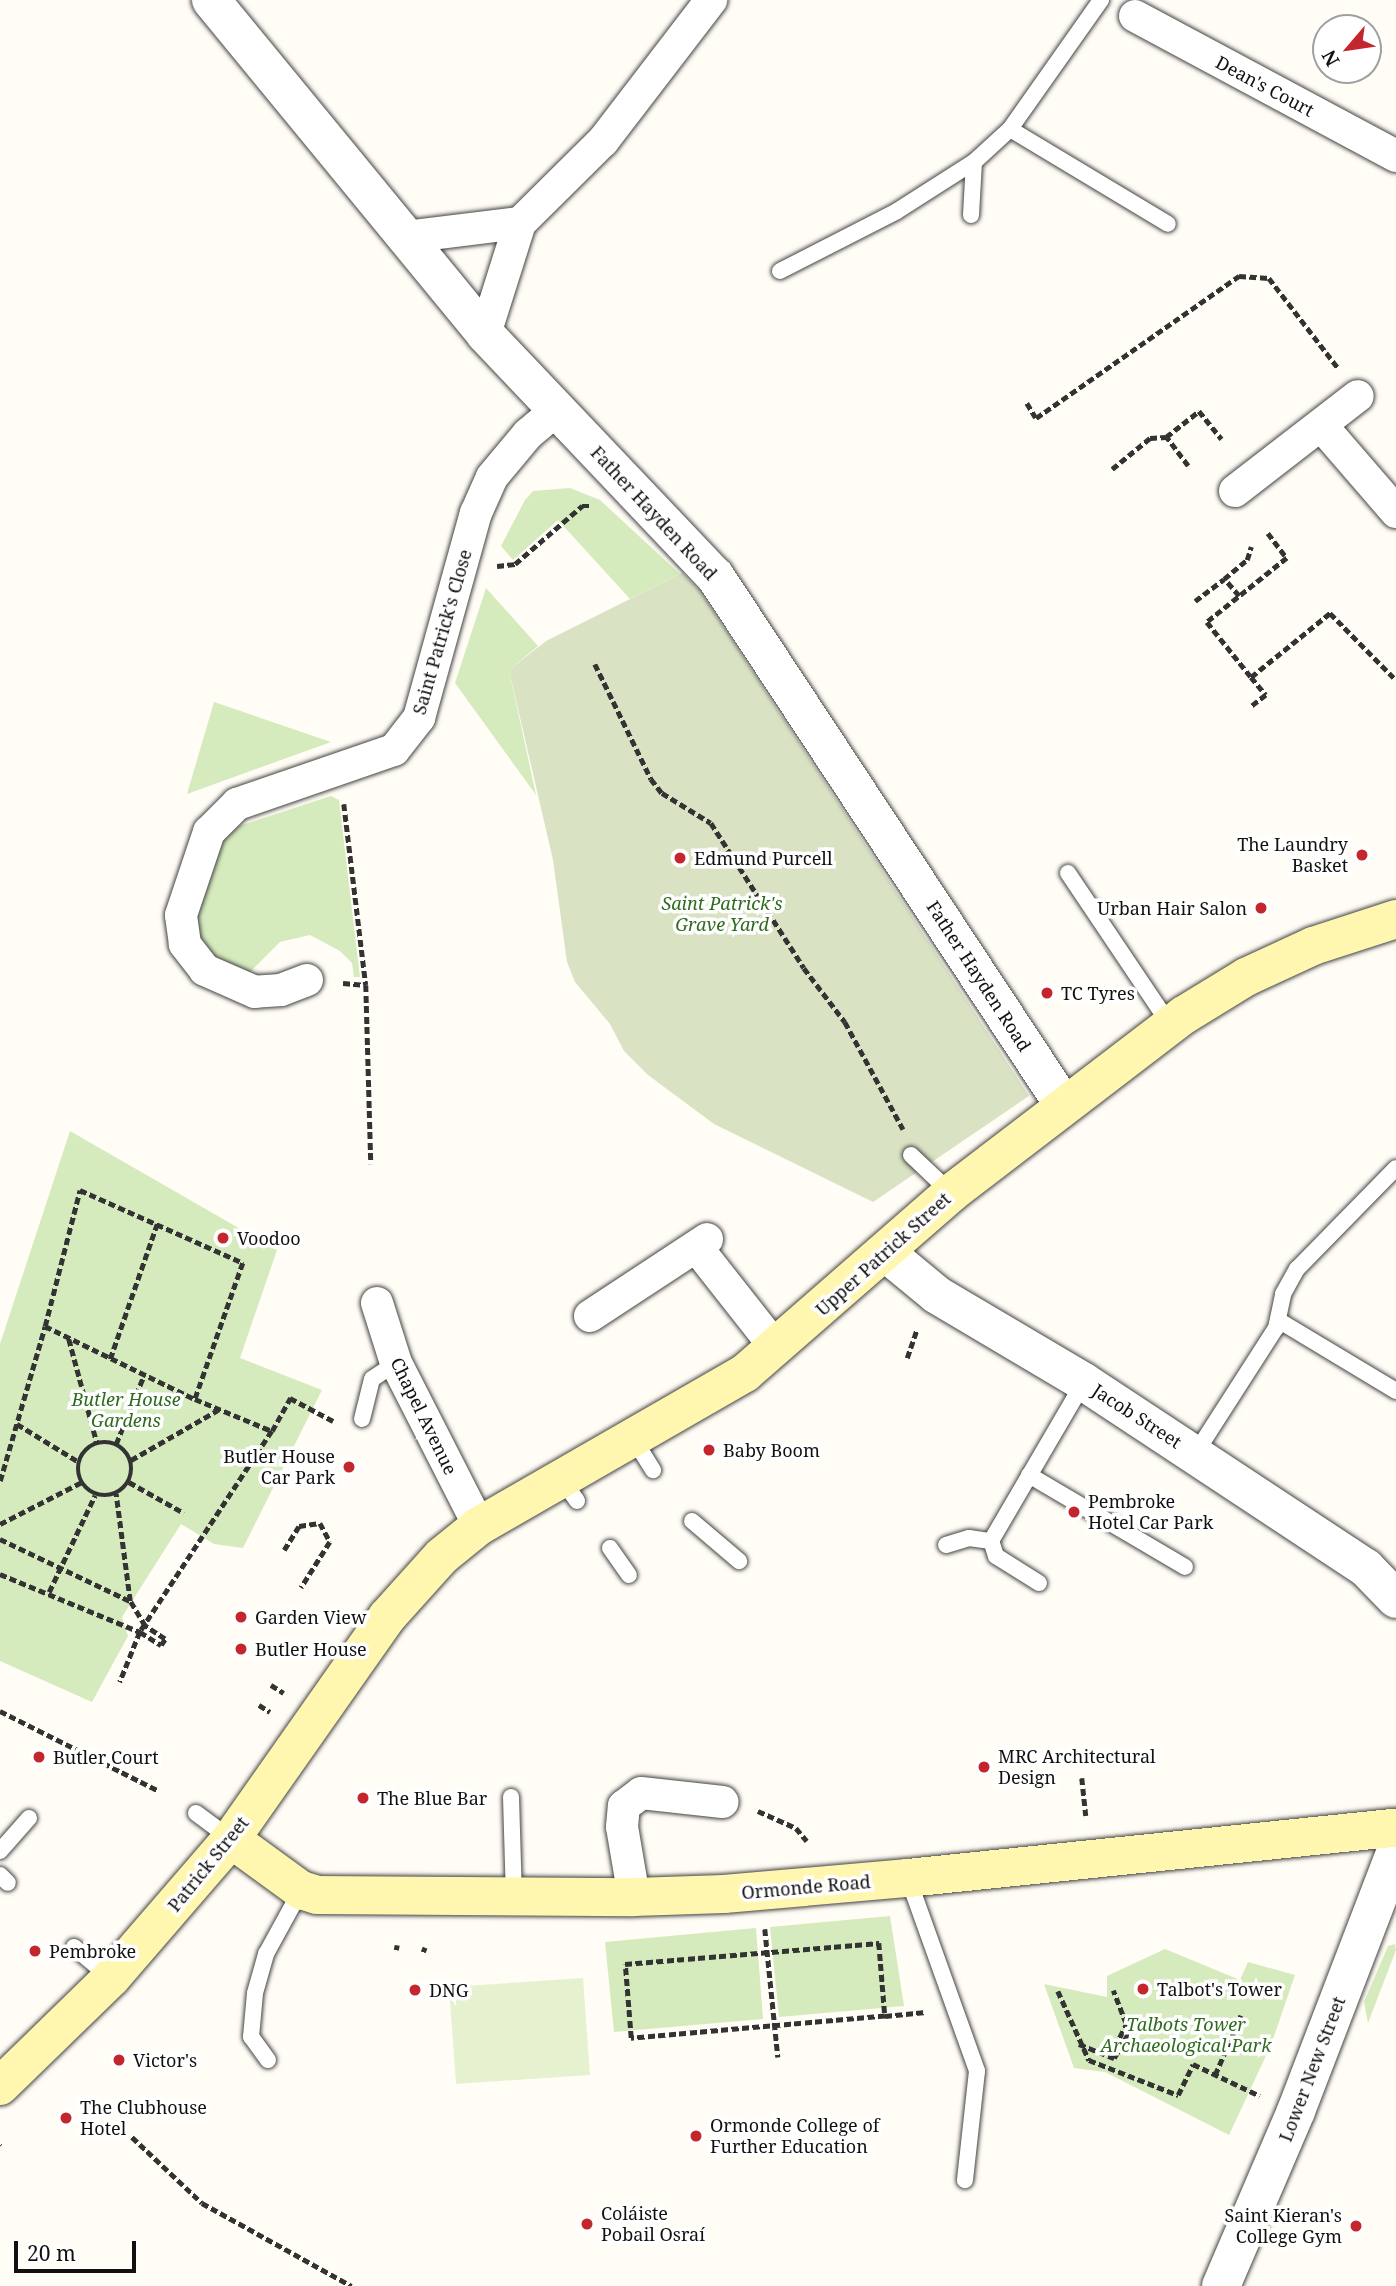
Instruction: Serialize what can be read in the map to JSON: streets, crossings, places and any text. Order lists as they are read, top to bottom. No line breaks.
{"streets":{"main road":["Upper Patrick Street","Patrick Street","Ormonde Road"],"street":["Dean's Court","Father Hayden Road","Saint Patrick's Close","Chapel Avenue","Jacob Street","Lower New Street"]},"crossings":[["Father Hayden Road","Saint Patrick's Close"],["Father Hayden Road","Upper Patrick Street"],["Upper Patrick Street","Chapel Avenue"],["Upper Patrick Street","Jacob Street"],["Upper Patrick Street","Patrick Street"],["Patrick Street","Ormonde Road"]],"parks":["Saint Patrick's Grave Yard","Butler House Gardens","Talbots Tower Archaeological Park"],"places":["The Laundry Basket","Edmund Purcell","Urban Hair Salon","TC Tyres","Voodoo","Baby Boom","Butler House Car Park","Pembroke Hotel Car Park","Garden View","Butler House","Butler Court","MRC Architectural Design","The Blue Bar","Pembroke","Talbot's Tower","DNG","Victor's","The Clubhouse Hotel","Ormonde College of Further Education","Coláiste Pobail Osraí","Saint Kieran's College Gym"],"scale_bar":"20 m","north":"bottom left"}
